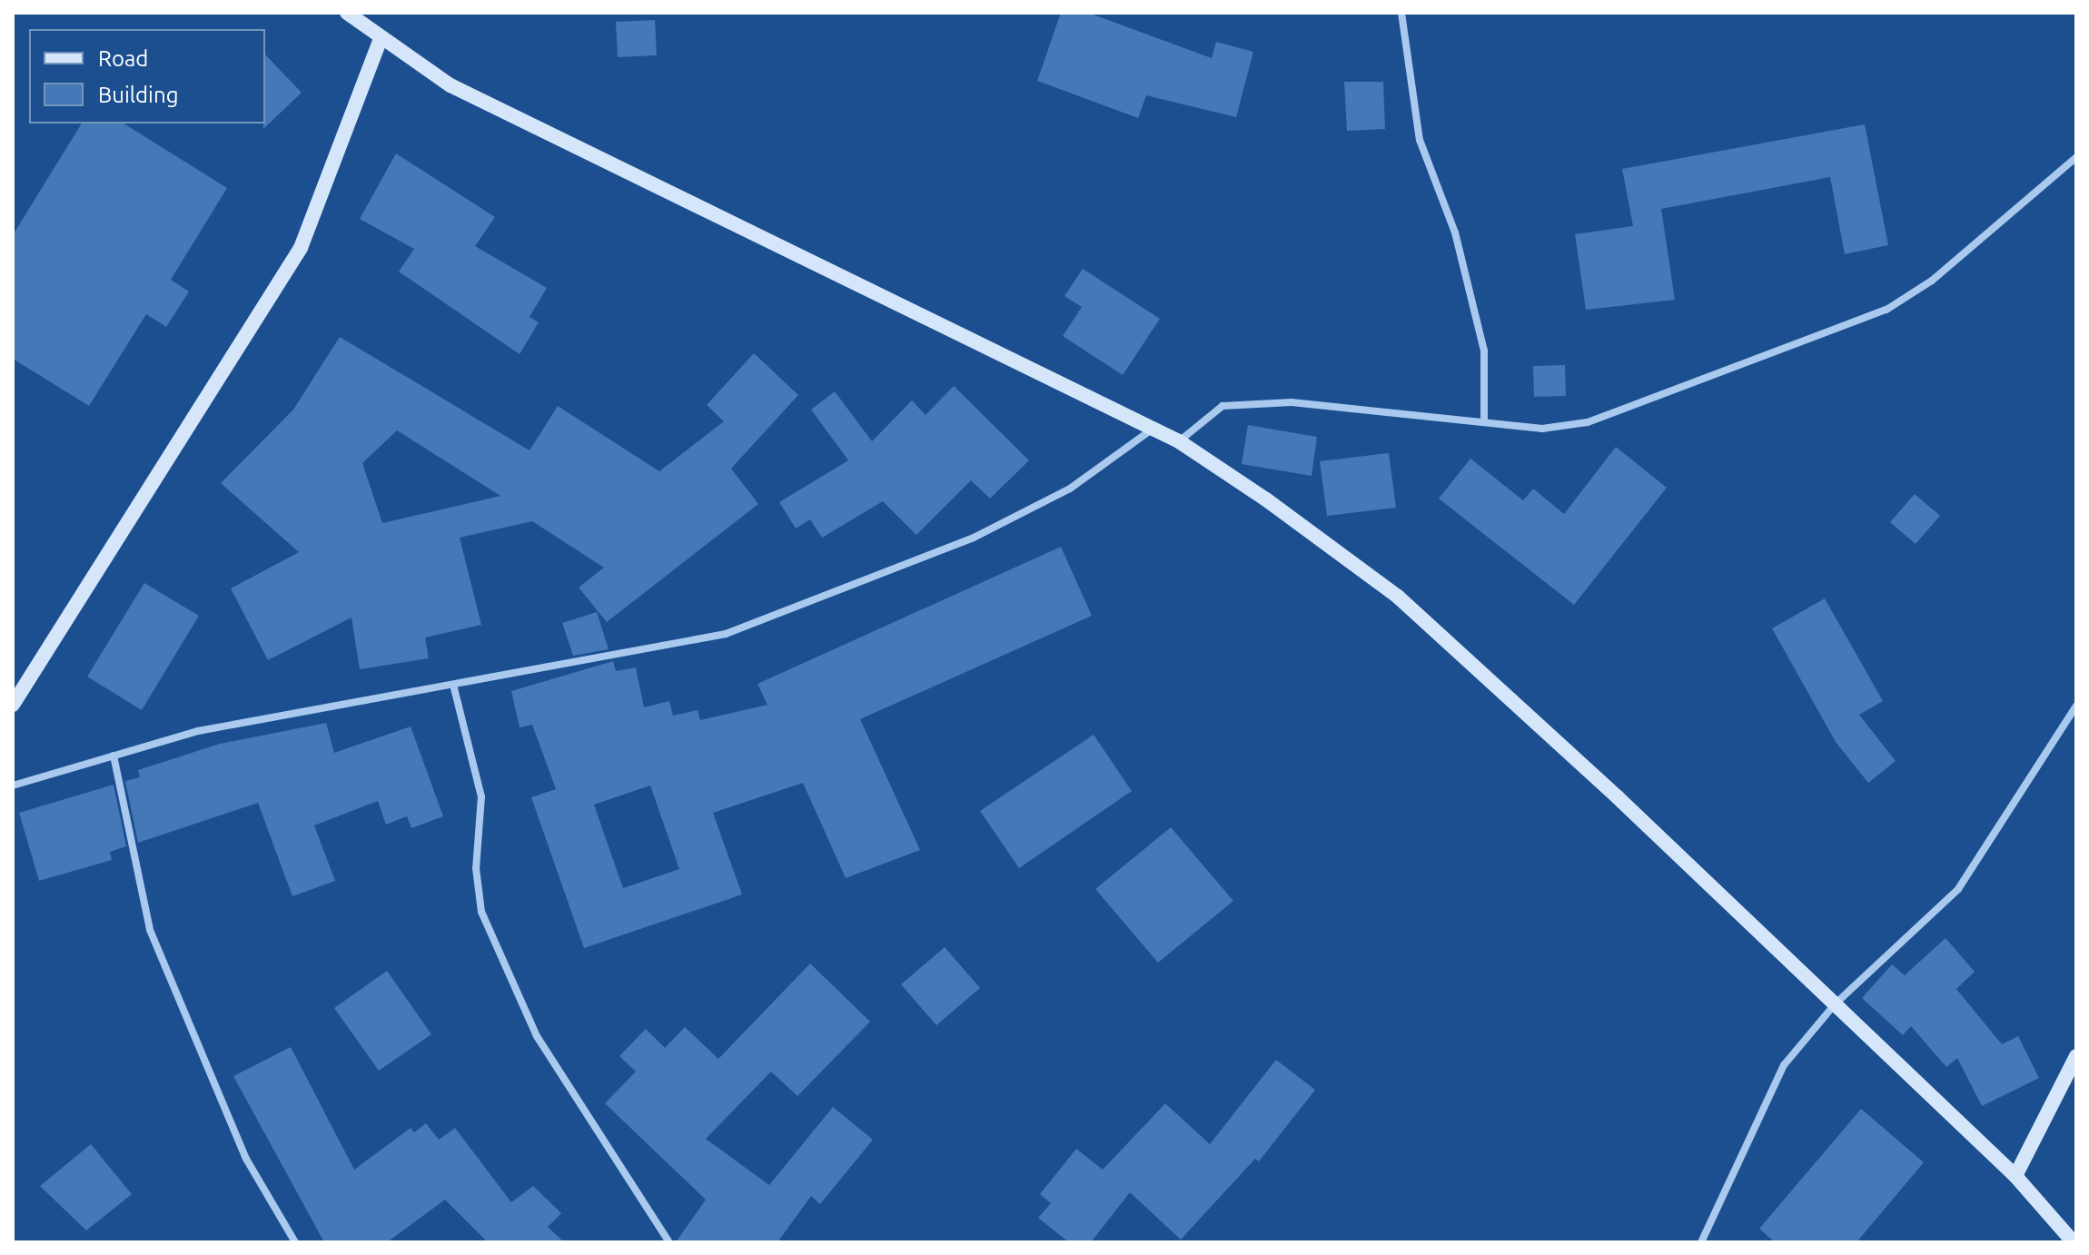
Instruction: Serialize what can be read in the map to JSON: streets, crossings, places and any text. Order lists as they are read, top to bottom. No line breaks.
{"legend":["Road","Building"]}
